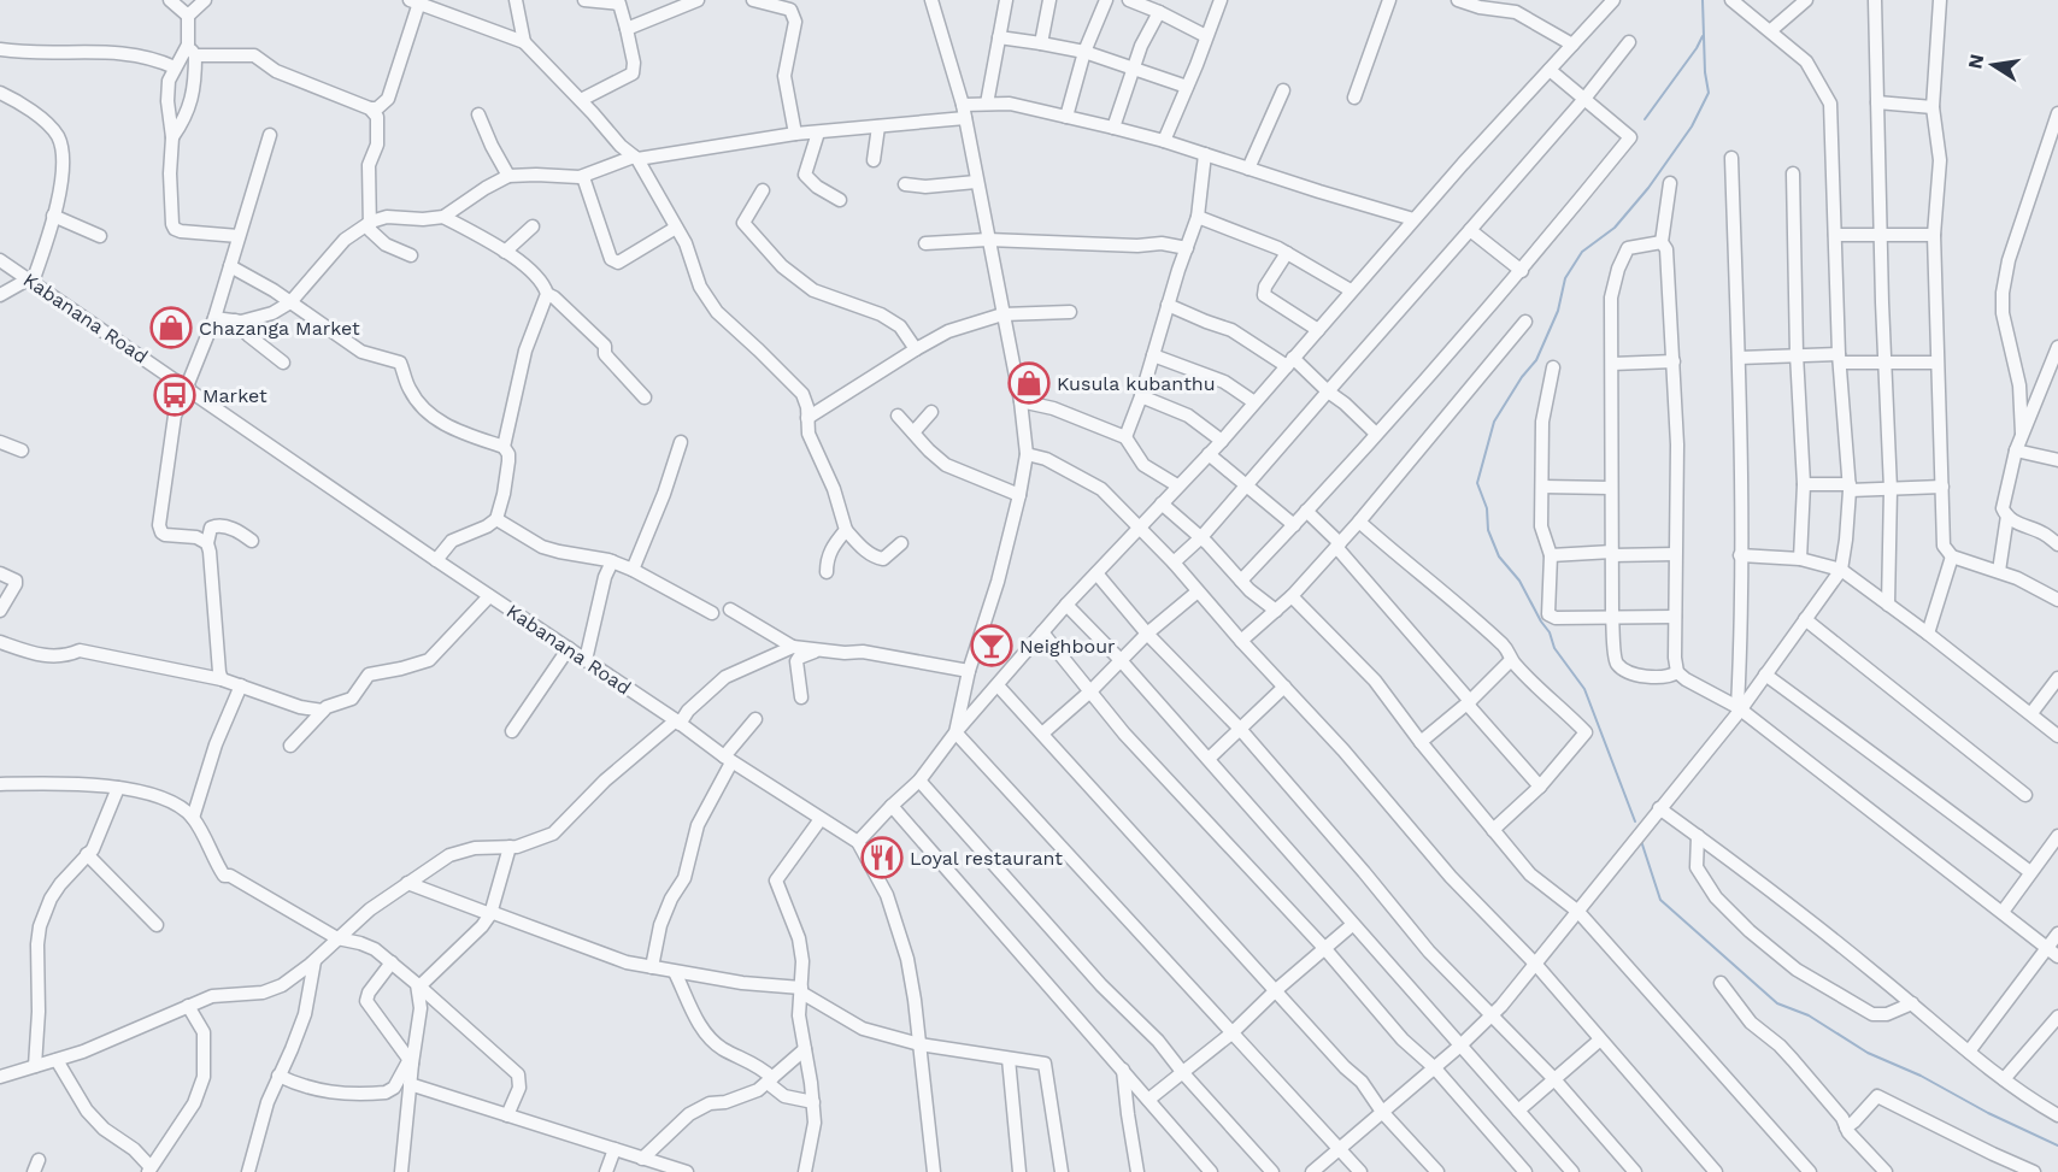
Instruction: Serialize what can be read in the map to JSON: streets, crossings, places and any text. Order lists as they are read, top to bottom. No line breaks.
{"streets":{"street":["Kabanana Road"]},"places":{"shop":["Chazanga Market","Kusula kubanthu"],"bus stop":["Market"],"bar":["Neighbour"],"restaurant":["Loyal restaurant"]},"north":"left"}
